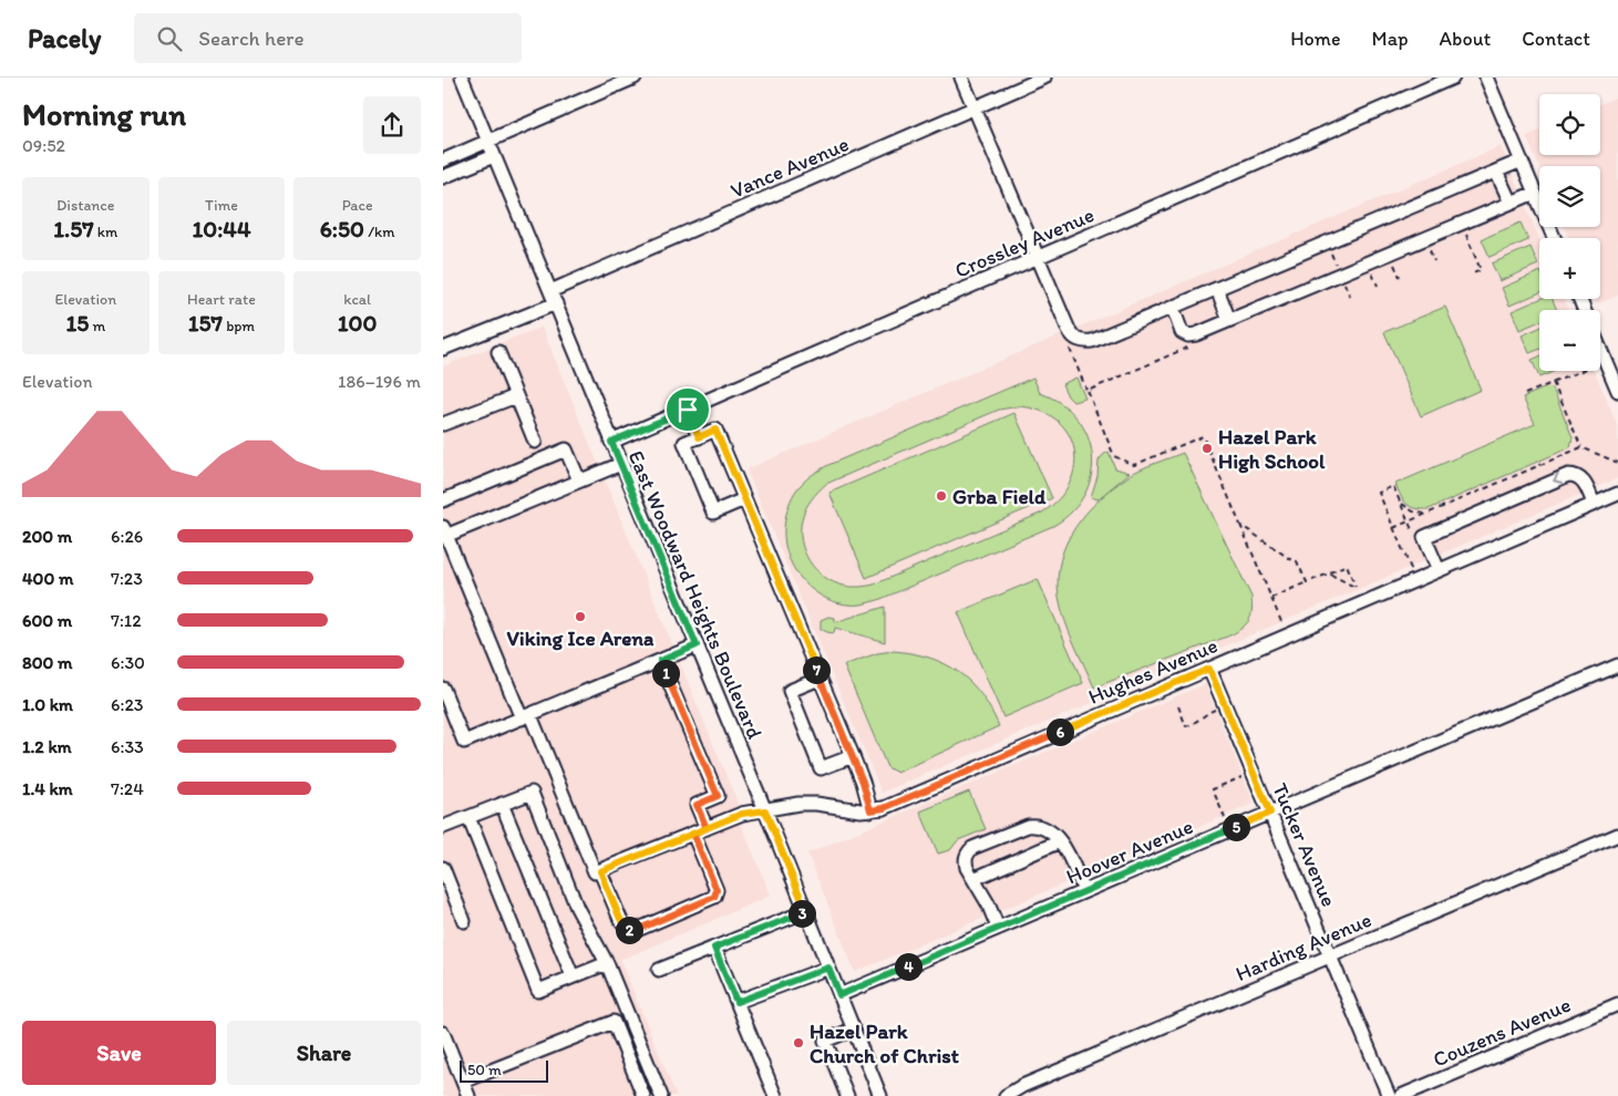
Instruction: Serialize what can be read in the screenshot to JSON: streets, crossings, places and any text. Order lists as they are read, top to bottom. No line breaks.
{"streets":{"street":["Vance Avenue","Crossley Avenue","East Woodward Heights Boulevard","Hughes Avenue","Tucker Avenue","Hoover Avenue","Harding Avenue","Couzens Avenue"]},"crossings":[["Vance Avenue","East Woodward Heights Boulevard"],["Crossley Avenue","East Woodward Heights Boulevard"],["East Woodward Heights Boulevard","Hughes Avenue"],["East Woodward Heights Boulevard","Hoover Avenue"],["Hughes Avenue","Tucker Avenue"],["Tucker Avenue","Hoover Avenue"],["Tucker Avenue","Harding Avenue"]],"places":["Hazel Park High School","Grba Field","Viking Ice Arena","Hazel Park Church of Christ"],"scale_bar":"50 m","page":{"header":"Pacely","search":"Search here","nav":["Home","Map","About","Contact"],"heading":["Morning run","09:52"],"map_buttons":["+","−"],"stats":[["Distance","1.57 km"],["Time","10:44"],["Pace","6:50 /km"],["Elevation","15 m"],["Heart rate","157 bpm"],["kcal","100"]],"chart":["Elevation","186–196 m"],"list":[{"name":"200 m","note":"6:26"},{"name":"400 m","note":"7:23"},{"name":"600 m","note":"7:12"},{"name":"800 m","note":"6:30"},{"name":"1.0 km","note":"6:23"},{"name":"1.2 km","note":"6:33"},{"name":"1.4 km","note":"7:24"}],"pins":["7","1","6","5","3","2","4"],"buttons":["Save","Share"],"scale":"50 m"}}
